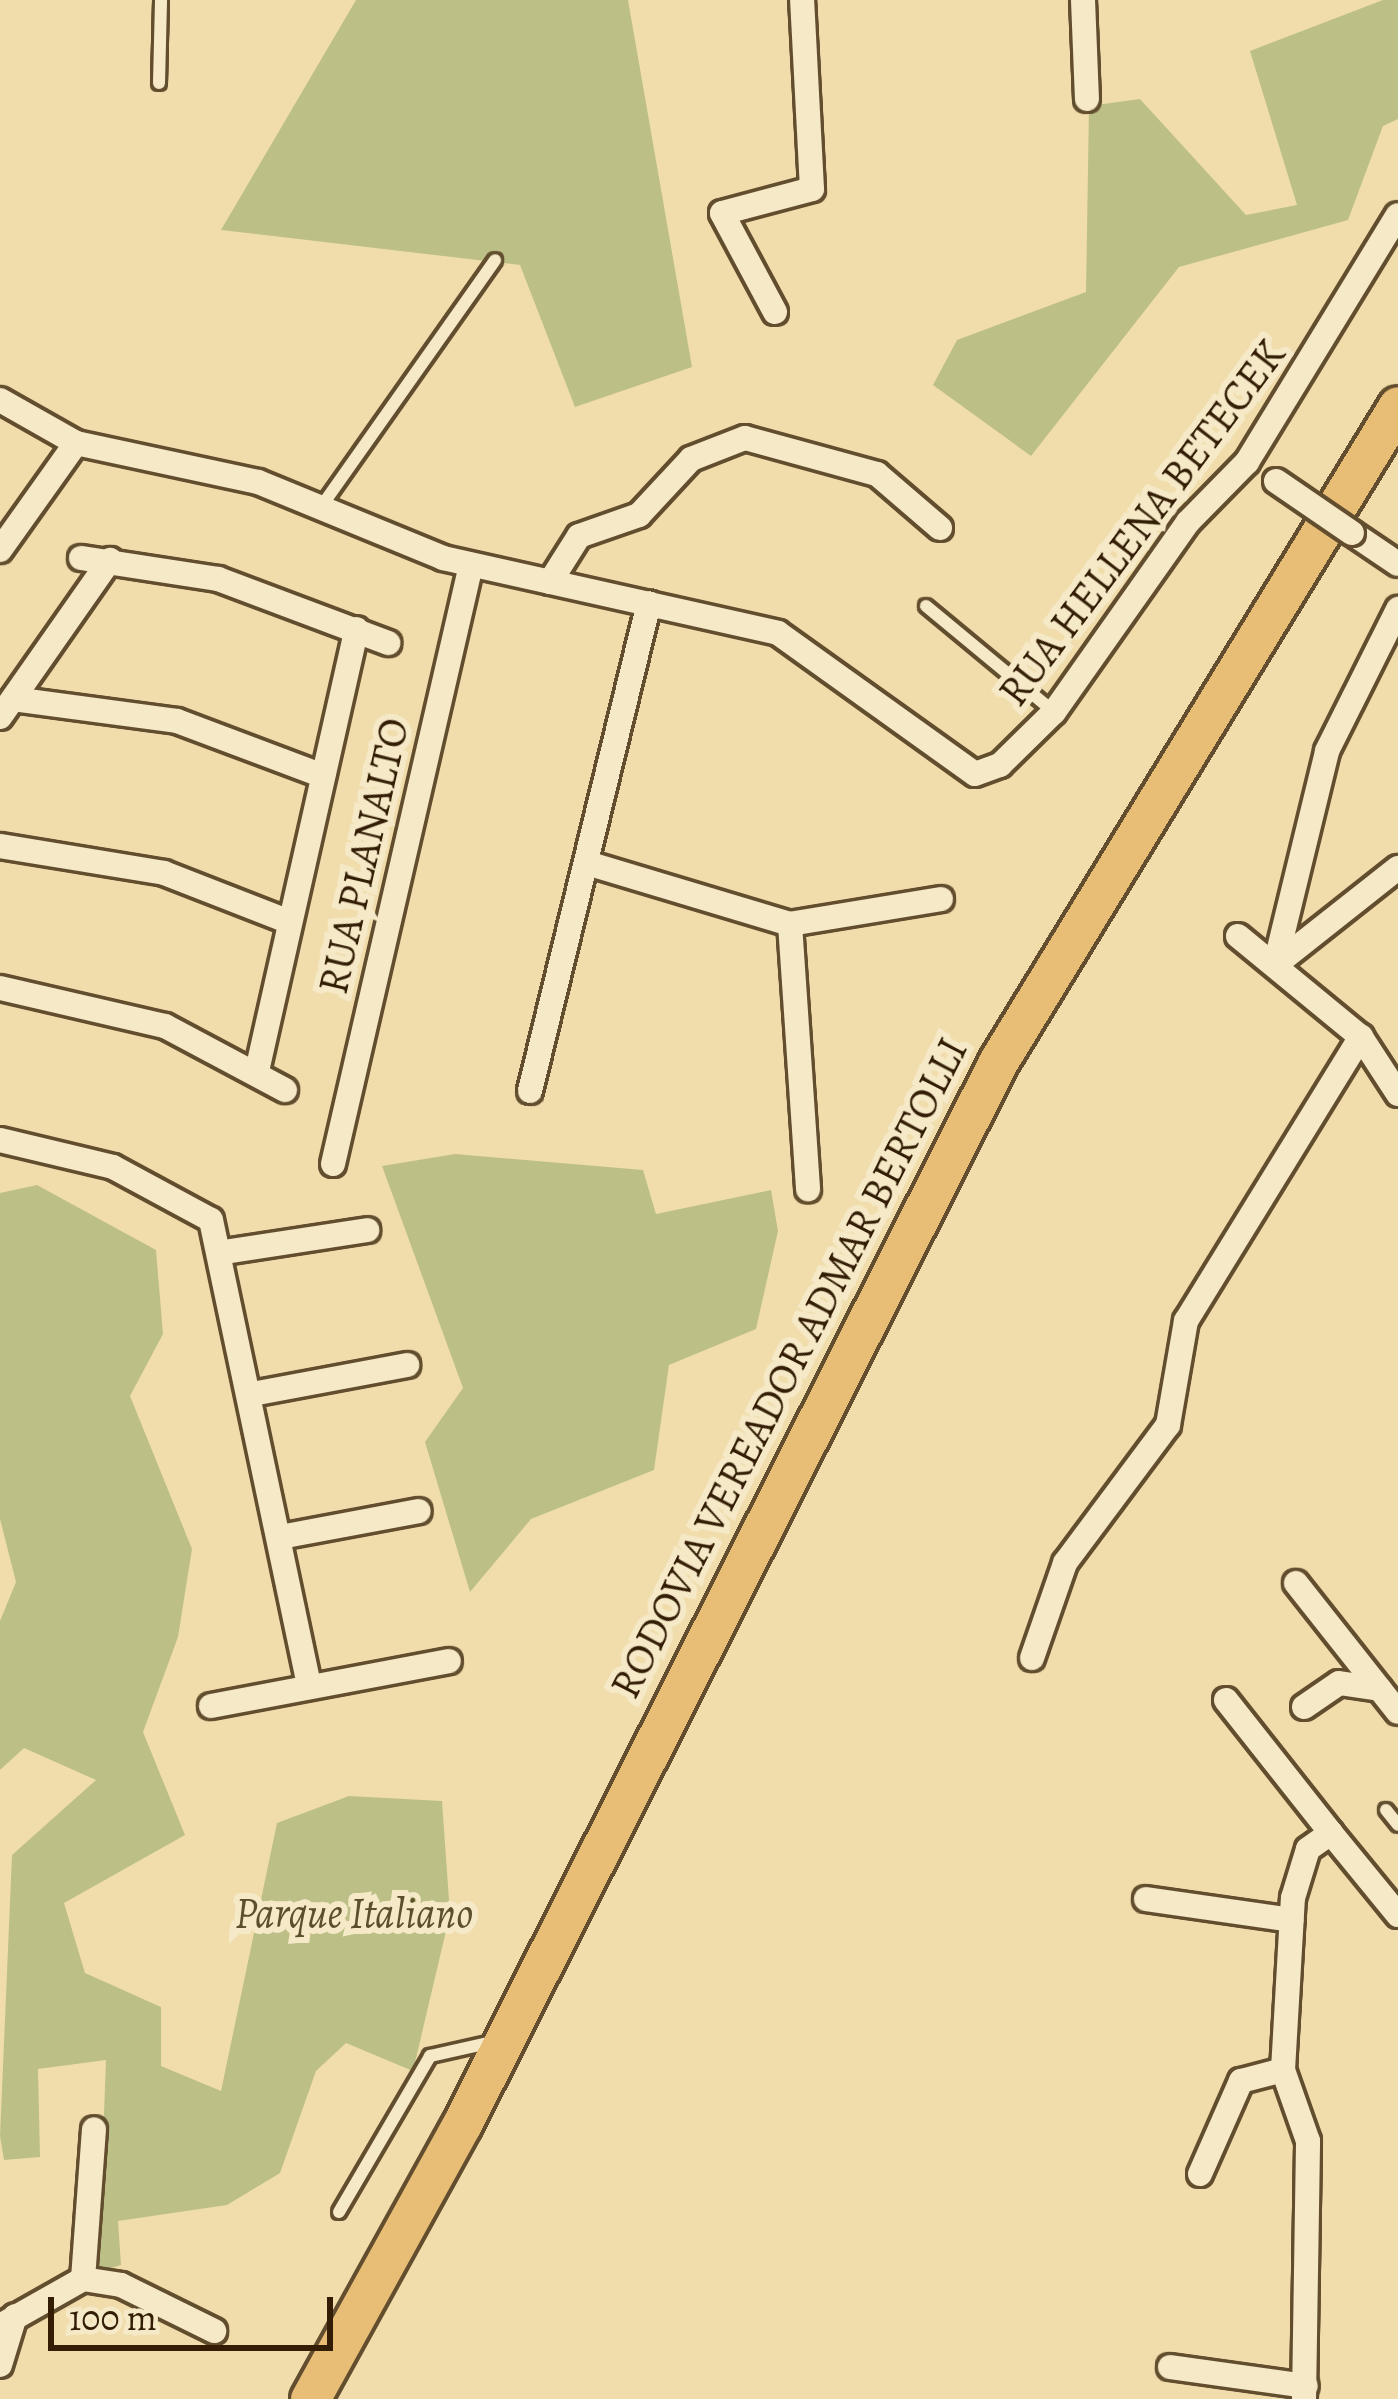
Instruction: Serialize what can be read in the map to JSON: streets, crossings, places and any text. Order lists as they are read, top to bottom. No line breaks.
{"streets":{"highway":["RODOVIA VEREADOR ADMAR BERTOLLI"],"street":["RUA HELLENA BETECEK","RUA PLANALTO"]},"parks":["Parque Italiano"],"scale_bar":"100 m"}
